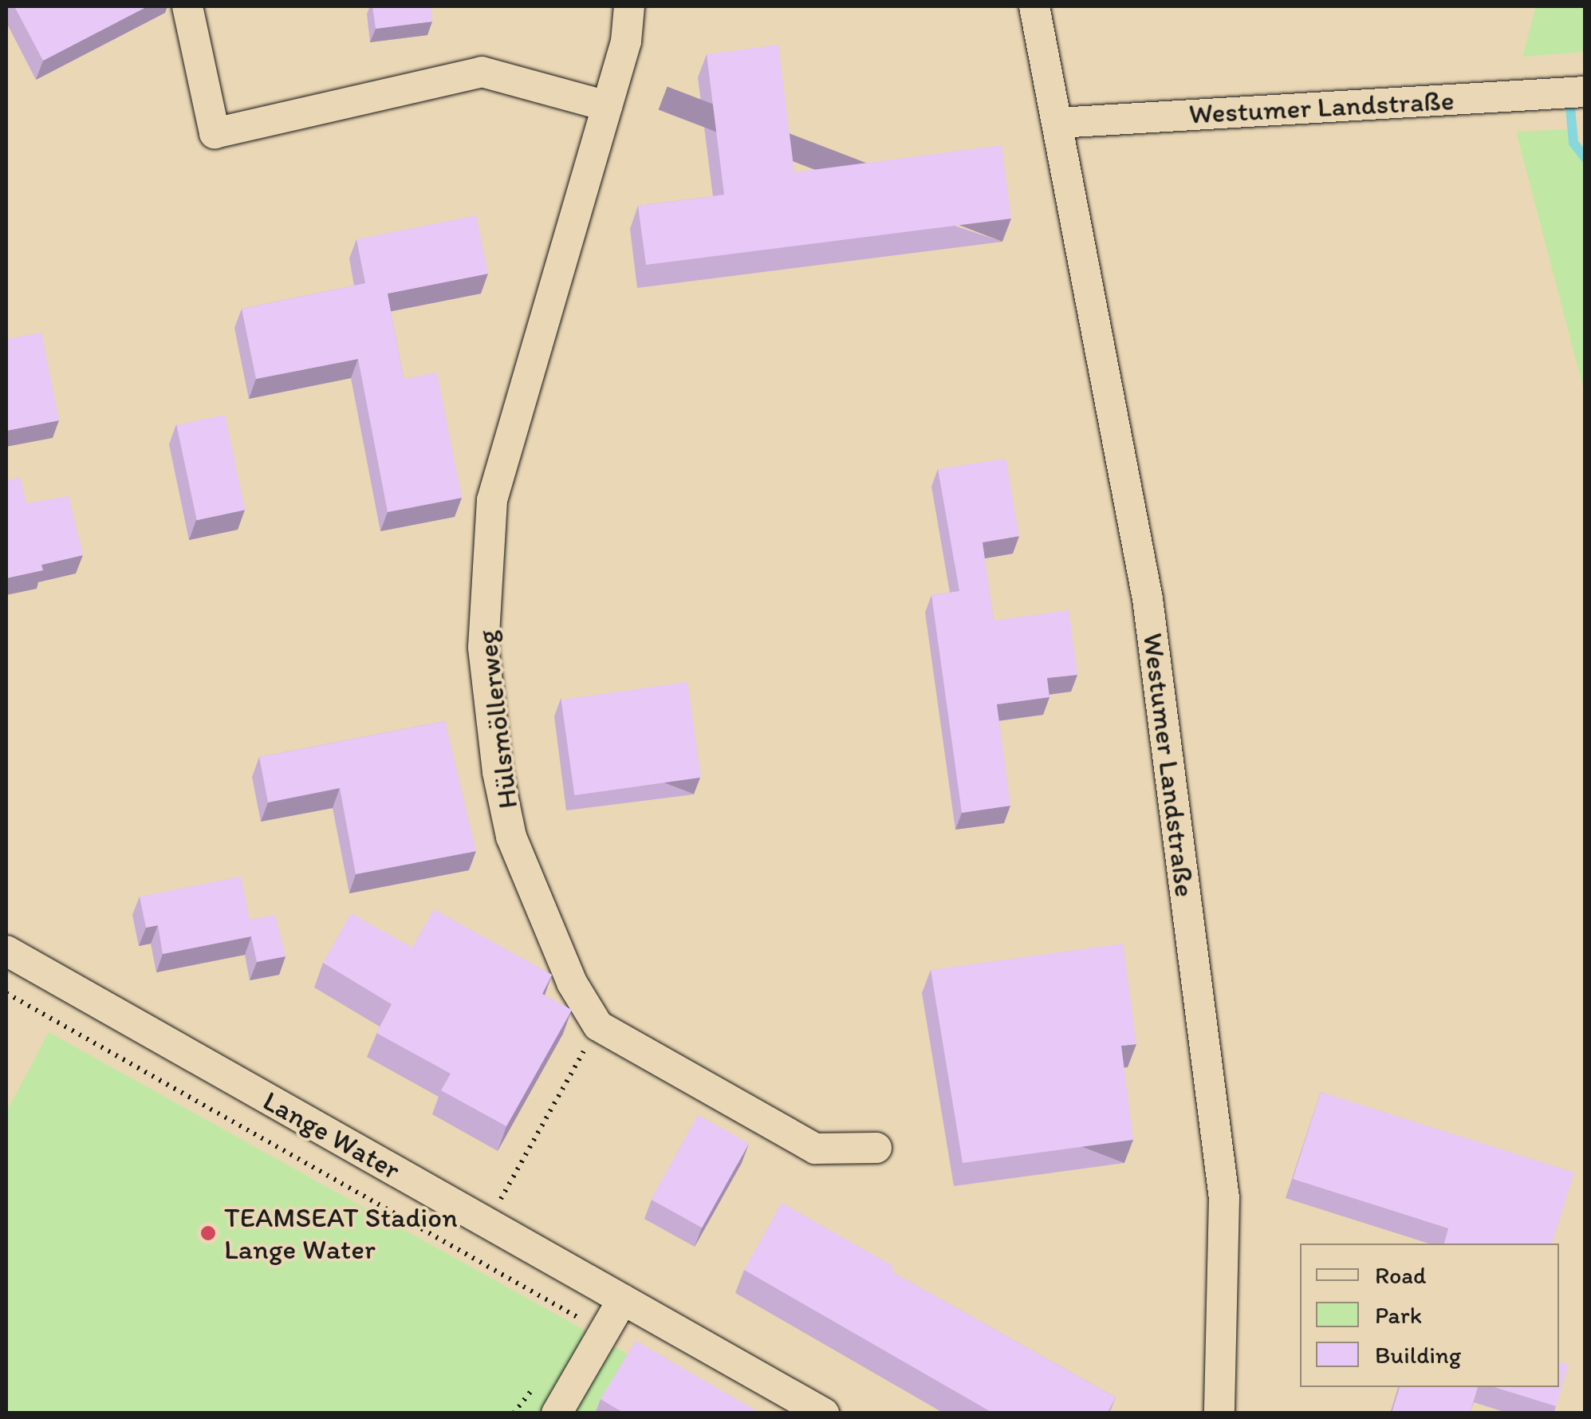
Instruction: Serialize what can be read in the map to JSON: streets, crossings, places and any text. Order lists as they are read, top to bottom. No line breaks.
{"streets":{"street":["Westumer Landstraße","Hülsmöllerweg","Lange Water"]},"places":["TEAMSEAT Stadion Lange Water"],"legend":["Road","Park","Building"]}
